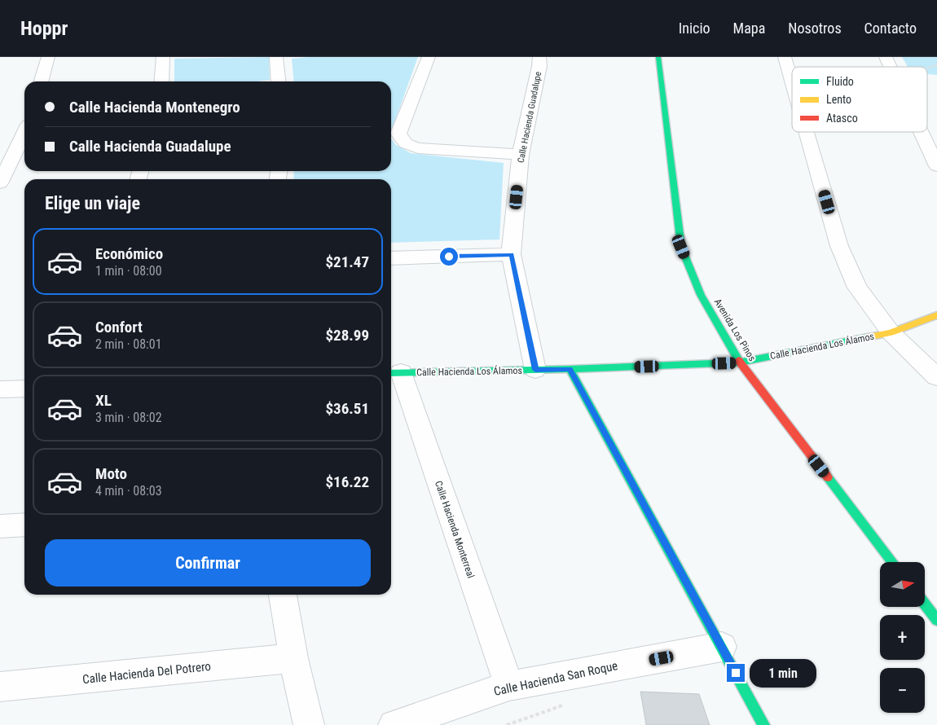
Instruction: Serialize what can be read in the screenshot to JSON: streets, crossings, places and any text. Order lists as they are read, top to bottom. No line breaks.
{"streets":{"street":["Calle Hacienda Guadalupe","Avenida Los Pinos","Calle Hacienda Los Álamos","Calle Hacienda Monterreal","Calle Hacienda Del Potrero","Calle Hacienda San Roque"]},"crossings":[["Calle Hacienda Guadalupe","Calle Hacienda Los Álamos"],["Avenida Los Pinos","Calle Hacienda Los Álamos"],["Calle Hacienda Los Álamos","Calle Hacienda Monterreal"],["Calle Hacienda Monterreal","Calle Hacienda San Roque"]],"legend":["Fluido","Lento","Atasco"],"north":"right","page":{"header":"Hoppr","nav":["Inicio","Mapa","Nosotros","Contacto"],"banner":["Calle Hacienda Montenegro","Calle Hacienda Guadalupe"],"heading":"Elige un viaje","list":[{"name":"Económico","note":"1 min · 08:00","value":"$21.47"},{"name":"Confort","note":"2 min · 08:01","value":"$28.99"},{"name":"XL","note":"3 min · 08:02","value":"$36.51"},{"name":"Moto","note":"4 min · 08:03","value":"$16.22"}],"buttons":"Confirmar","map_buttons":["+","−"],"bubble":"1 min"}}
